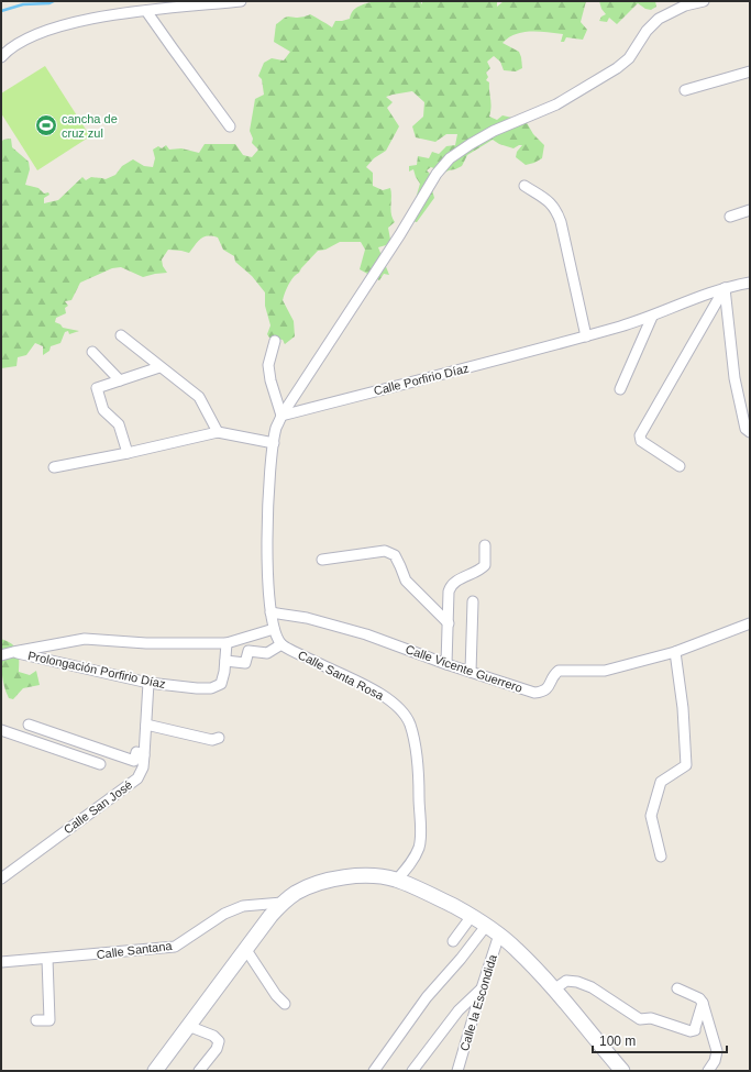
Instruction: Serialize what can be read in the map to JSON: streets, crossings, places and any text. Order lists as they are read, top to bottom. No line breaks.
{"streets":{"street":["Calle Porfirio Díaz","Calle Vicente Guerrero","Prolongación Porfirio Díaz","Calle Santa Rosa","Calle San José","Calle Santana","Calle la Escondida"]},"crossings":[["Prolongación Porfirio Díaz","Calle San José"]],"places":{"sports":["cancha de cruz zul"]},"scale_bar":"100 m"}
